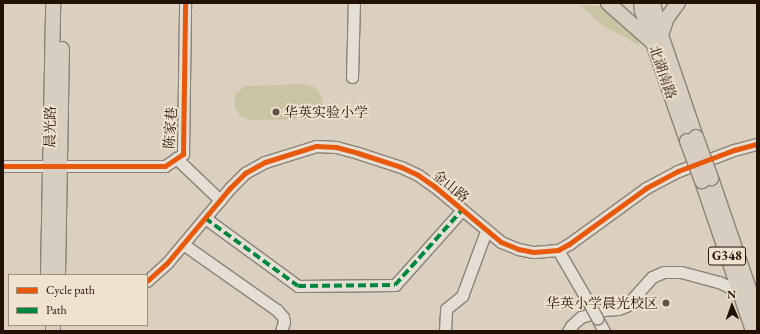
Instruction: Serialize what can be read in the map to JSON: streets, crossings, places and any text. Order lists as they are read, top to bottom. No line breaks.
{"streets":{"main road":["北湖南路","晨光路","G348"],"street":["陈家巷","金山路"]},"crossings":[["北湖南路","G348"],["晨光路","陈家巷"]],"places":["华英实验小学","华英小学晨光校区"],"legend":["Cycle path","Path"],"north":"top"}
